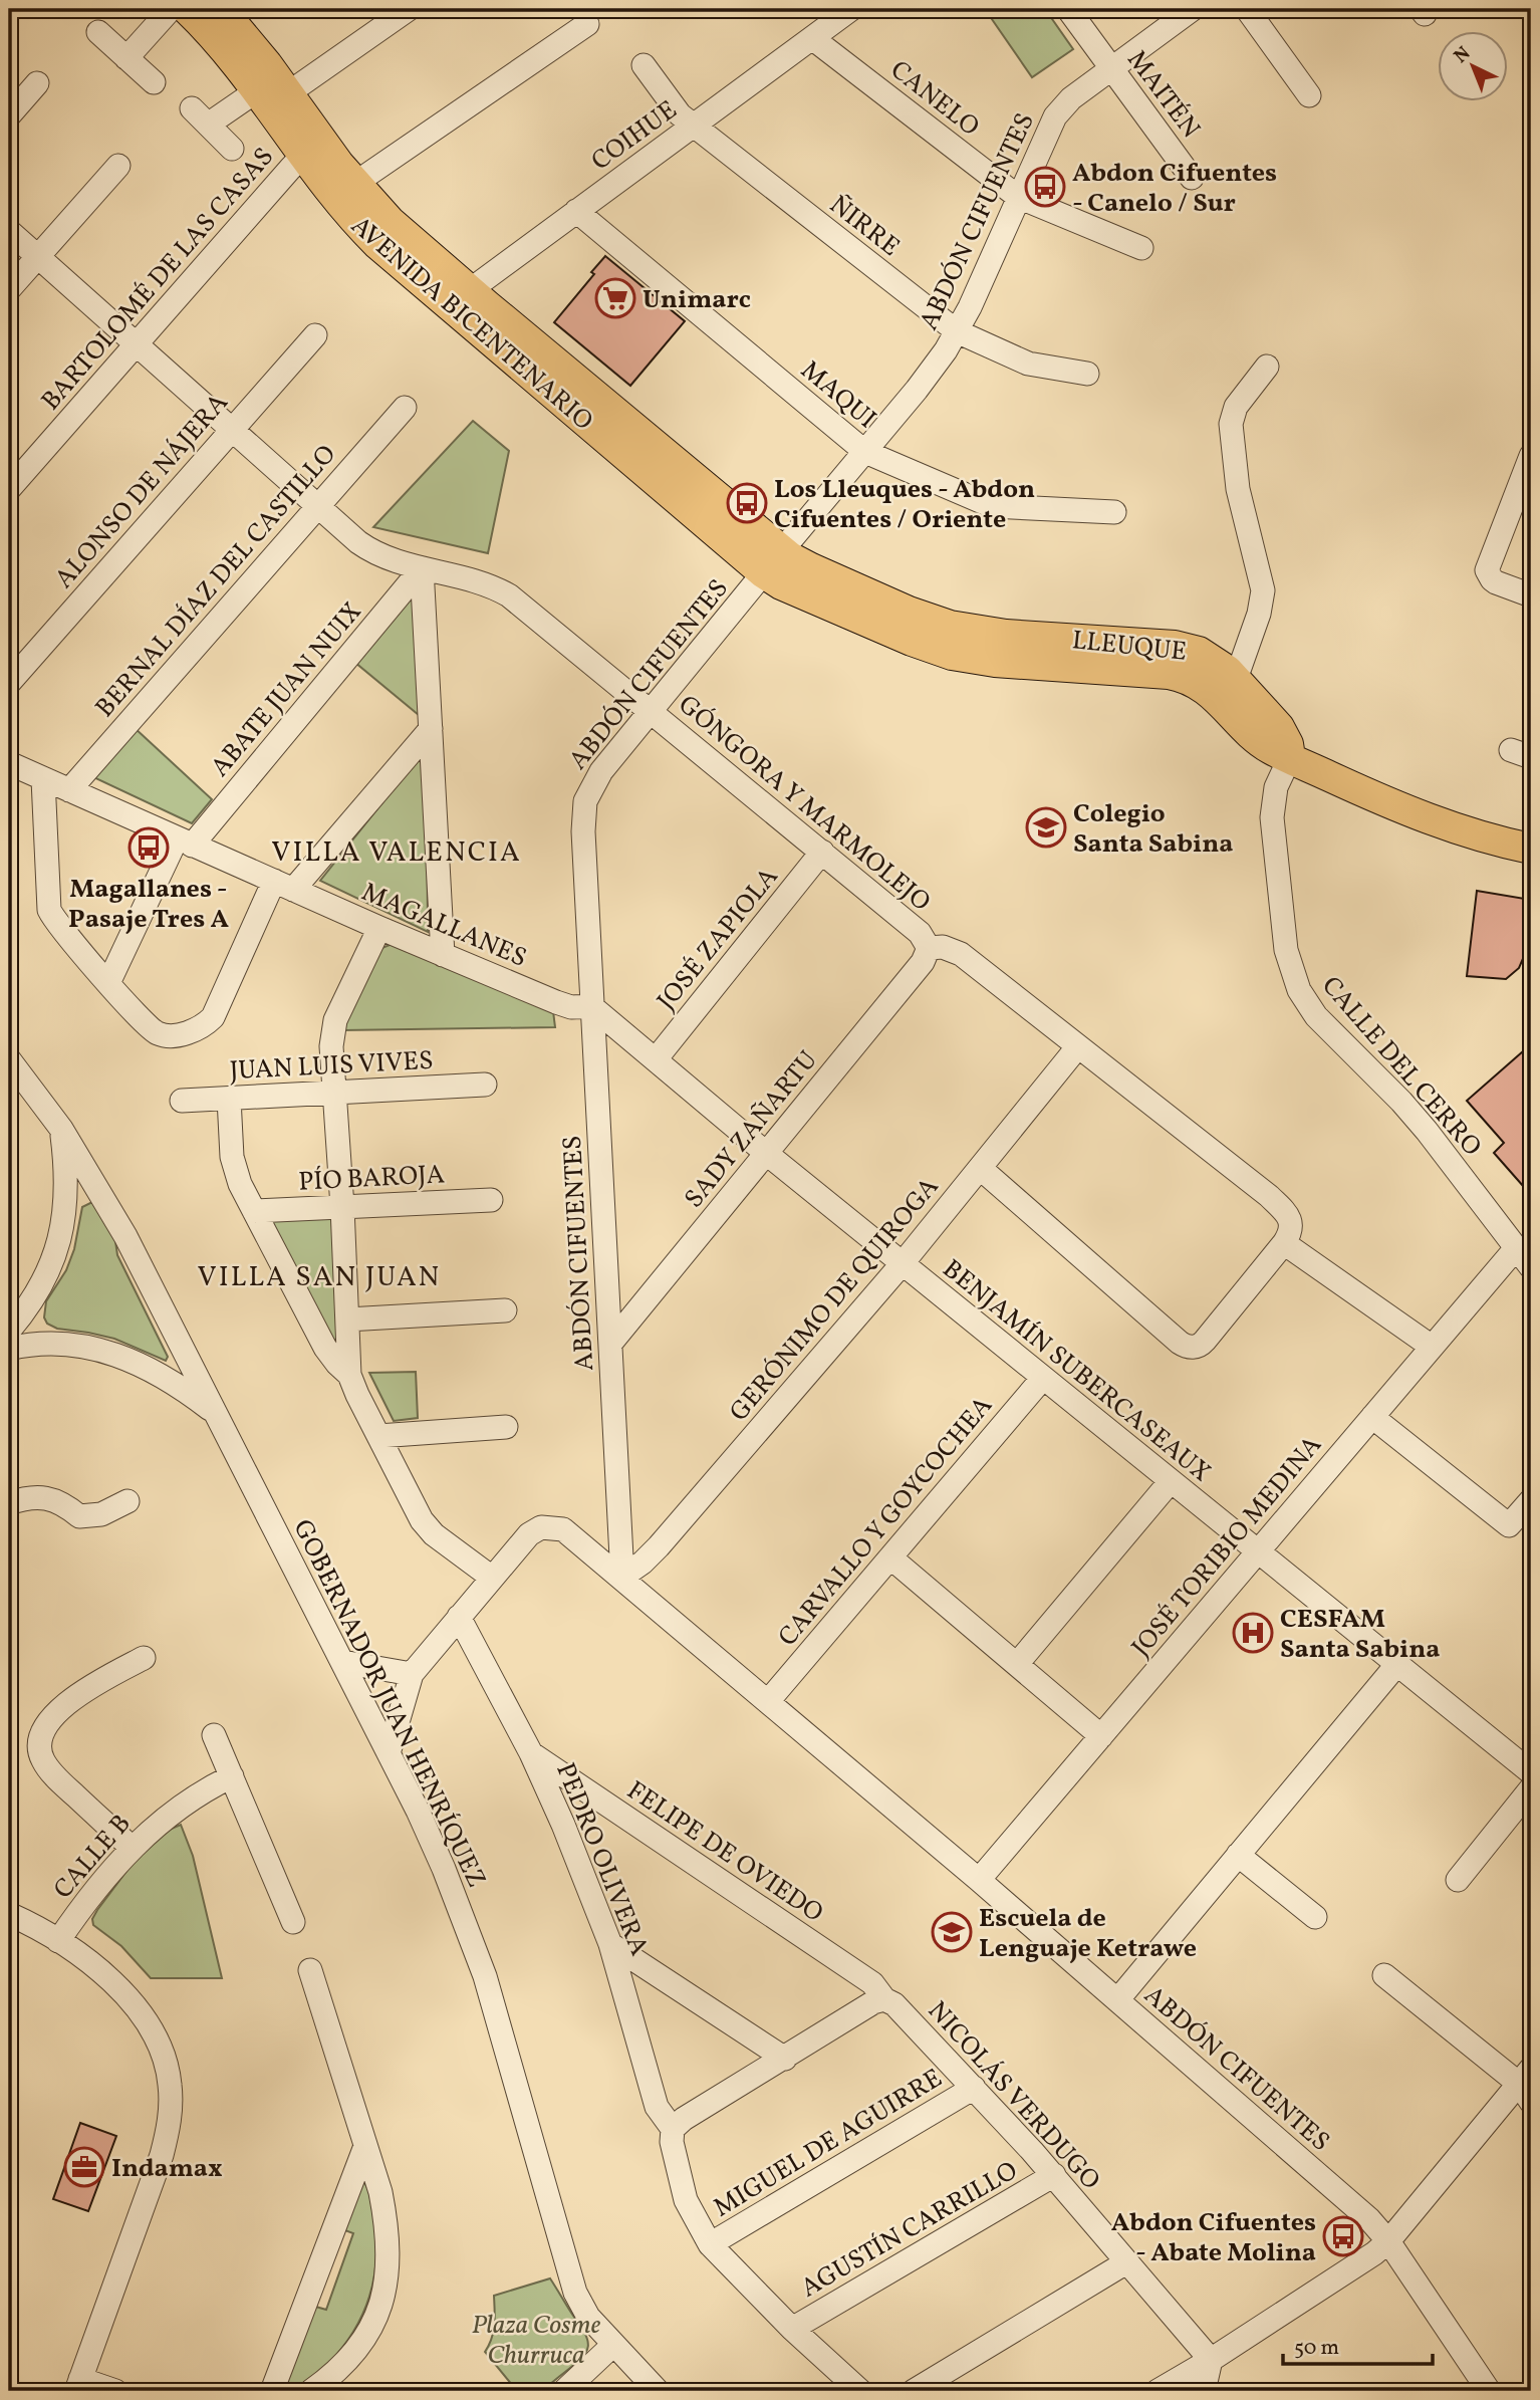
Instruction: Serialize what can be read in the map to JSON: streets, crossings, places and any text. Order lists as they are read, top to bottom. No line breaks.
{"streets":{"main road":["AVENIDA BICENTENARIO","LLEUQUE"],"street":["MAITÉN","CANELO","COIHUE","ABDÓN CIFUENTES","ÑIRRE","BARTOLOMÉ DE LAS CASAS","MAQUI","ALONSO DE NÁJERA","BERNAL DÍAZ DEL CASTILLO","ABATE JUAN NUIX","GÓNGORA Y MARMOLEJO","MAGALLANES","JOSÉ ZAPIOLA","JUAN LUIS VIVES","CALLE DEL CERRO","SADY ZAÑARTU","PÍO BAROJA","GERÓNIMO DE QUIROGA","BENJAMÍN SUBERCASEAUX","CARVALLO Y GOYCOCHEA","JOSÉ TORIBIO MEDINA","GOBERNADOR JUAN HENRÍQUEZ","FELIPE DE OVIEDO","CALLE B","PEDRO OLIVERA","NICOLÁS VERDUGO","MIGUEL DE AGUIRRE","AGUSTÍN CARRILLO"]},"crossings":[["MAITÉN","ABDÓN CIFUENTES"],["CANELO","COIHUE"],["CANELO","ABDÓN CIFUENTES"],["COIHUE","ÑIRRE"],["COIHUE","AVENIDA BICENTENARIO"],["COIHUE","MAQUI"],["ABDÓN CIFUENTES","ÑIRRE"],["ABDÓN CIFUENTES","AVENIDA BICENTENARIO"],["ABDÓN CIFUENTES","MAQUI"],["ABDÓN CIFUENTES","LLEUQUE"],["ABDÓN CIFUENTES","GÓNGORA Y MARMOLEJO"],["ABDÓN CIFUENTES","MAGALLANES"],["ABDÓN CIFUENTES","SADY ZAÑARTU"],["ABDÓN CIFUENTES","GERÓNIMO DE QUIROGA"],["ABDÓN CIFUENTES","BENJAMÍN SUBERCASEAUX"],["ABDÓN CIFUENTES","CARVALLO Y GOYCOCHEA"],["ABDÓN CIFUENTES","JOSÉ TORIBIO MEDINA"],["ABDÓN CIFUENTES","GOBERNADOR JUAN HENRÍQUEZ"],["ABDÓN CIFUENTES","PEDRO OLIVERA"],["BARTOLOMÉ DE LAS CASAS","AVENIDA BICENTENARIO"],["BARTOLOMÉ DE LAS CASAS","GÓNGORA Y MARMOLEJO"],["AVENIDA BICENTENARIO","LLEUQUE"],["ALONSO DE NÁJERA","GÓNGORA Y MARMOLEJO"],["BERNAL DÍAZ DEL CASTILLO","GÓNGORA Y MARMOLEJO"],["BERNAL DÍAZ DEL CASTILLO","MAGALLANES"],["LLEUQUE","CALLE DEL CERRO"],["ABATE JUAN NUIX","GÓNGORA Y MARMOLEJO"],["ABATE JUAN NUIX","MAGALLANES"],["GÓNGORA Y MARMOLEJO","JOSÉ ZAPIOLA"],["GÓNGORA Y MARMOLEJO","SADY ZAÑARTU"],["GÓNGORA Y MARMOLEJO","GERÓNIMO DE QUIROGA"],["GÓNGORA Y MARMOLEJO","JOSÉ TORIBIO MEDINA"],["MAGALLANES","BENJAMÍN SUBERCASEAUX"],["JOSÉ ZAPIOLA","BENJAMÍN SUBERCASEAUX"],["CALLE DEL CERRO","JOSÉ TORIBIO MEDINA"],["SADY ZAÑARTU","BENJAMÍN SUBERCASEAUX"],["GERÓNIMO DE QUIROGA","BENJAMÍN SUBERCASEAUX"],["BENJAMÍN SUBERCASEAUX","CARVALLO Y GOYCOCHEA"],["BENJAMÍN SUBERCASEAUX","JOSÉ TORIBIO MEDINA"],["FELIPE DE OVIEDO","PEDRO OLIVERA"],["FELIPE DE OVIEDO","NICOLÁS VERDUGO"],["NICOLÁS VERDUGO","MIGUEL DE AGUIRRE"],["NICOLÁS VERDUGO","AGUSTÍN CARRILLO"]],"districts":["VILLA VALENCIA","VILLA SAN JUAN"],"parks":["Plaza Cosme Churruca"],"places":{"bus stop":["Abdon Cifuentes - Canelo / Sur","Los Lleuques - Abdon Cifuentes / Oriente","Magallanes - Pasaje Tres A","Abdon Cifuentes - Abate Molina"],"supermarket":["Unimarc"],"school or university":["Colegio Santa Sabina","Escuela de Lenguaje Ketrawe"],"hospital":["CESFAM Santa Sabina"],"office":["Indamax"]},"scale_bar":"50 m","north":"top left"}
